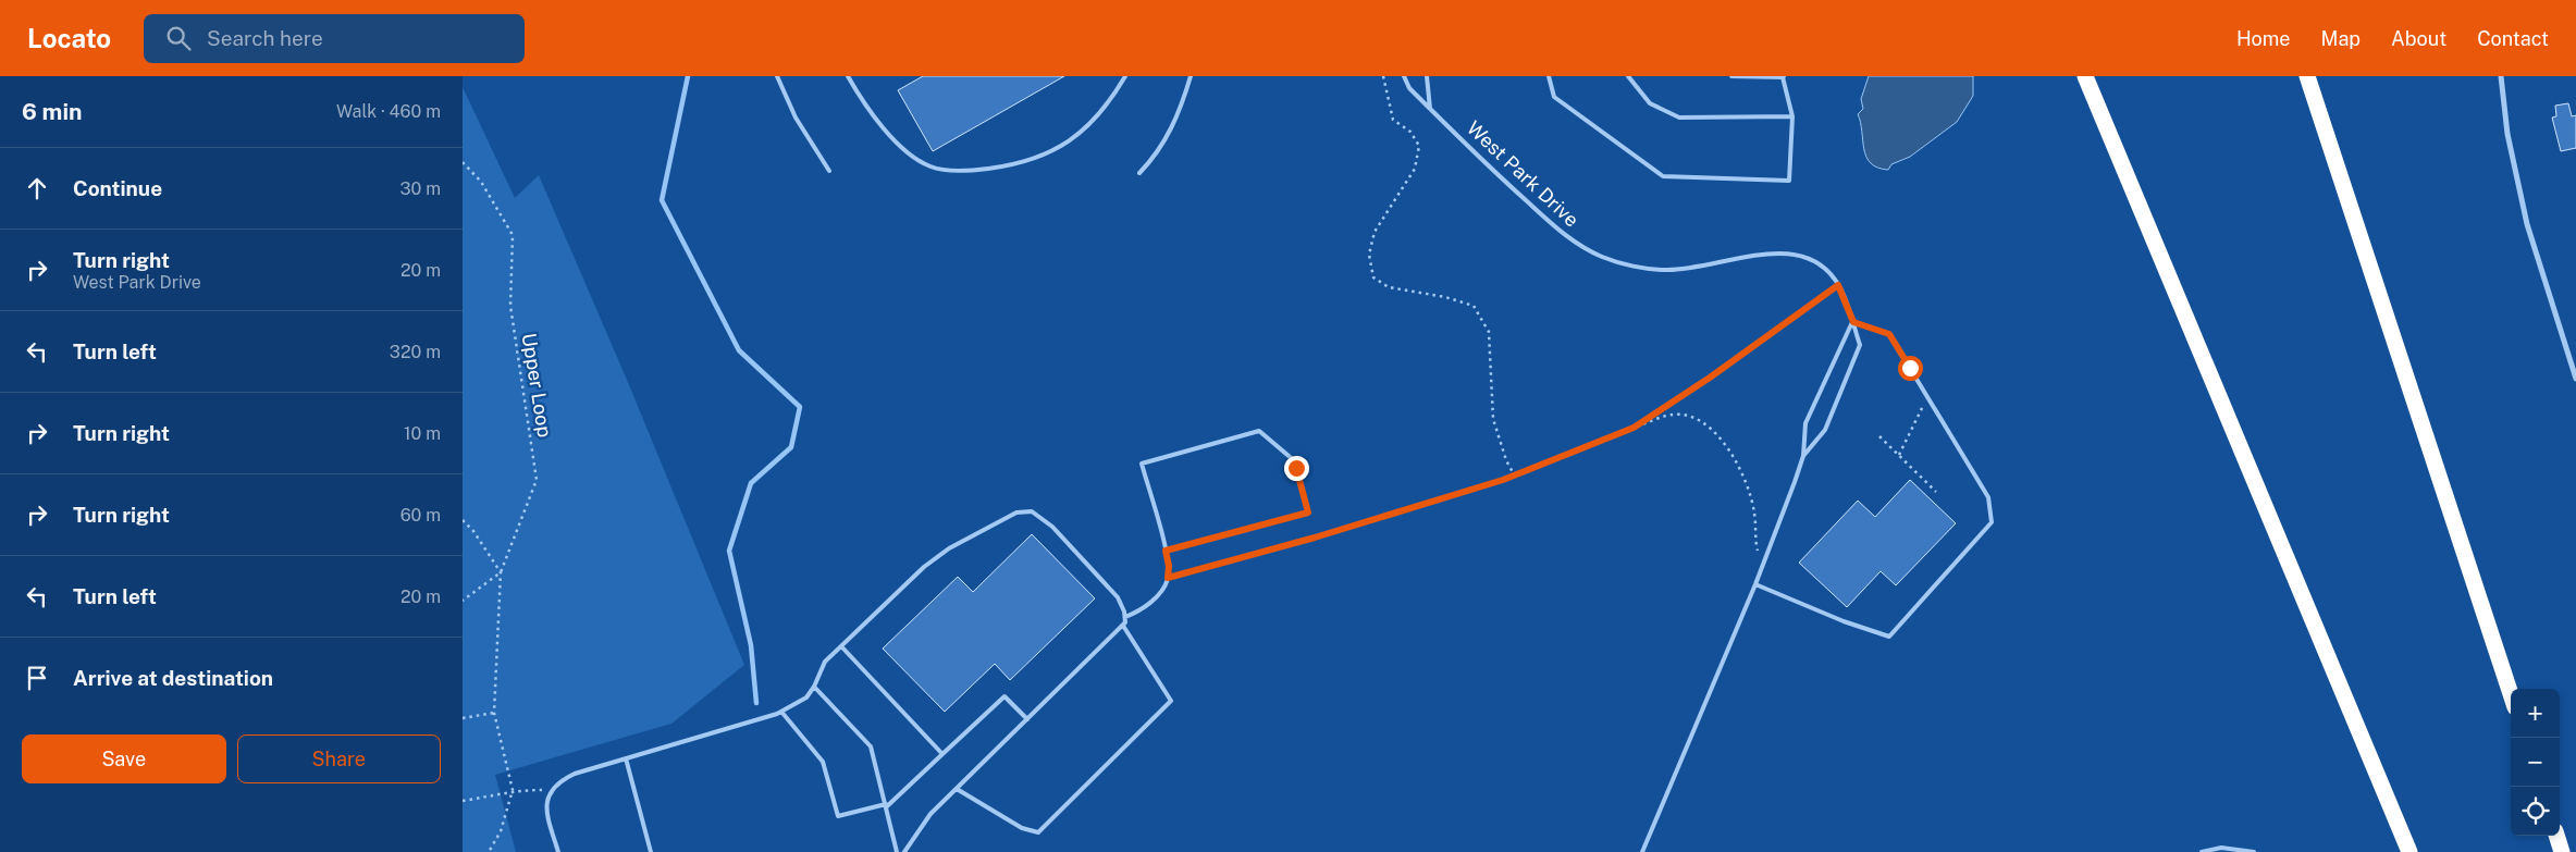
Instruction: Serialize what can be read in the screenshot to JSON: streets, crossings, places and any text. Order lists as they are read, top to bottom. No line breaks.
{"streets":{"lane":["West Park Drive"],"path":["Upper Loop"]},"page":{"header":"Locato","search":"Search here","nav":["Home","Map","About","Contact"],"heading":["6 min","Walk · 460 m"],"list":[["Continue","30 m"],["Turn right","West Park Drive","20 m"],["Turn left","320 m"],["Turn right","10 m"],["Turn right","60 m"],["Turn left","20 m"],"Arrive at destination"],"map_buttons":["+","−"],"buttons":["Save","Share"]}}
